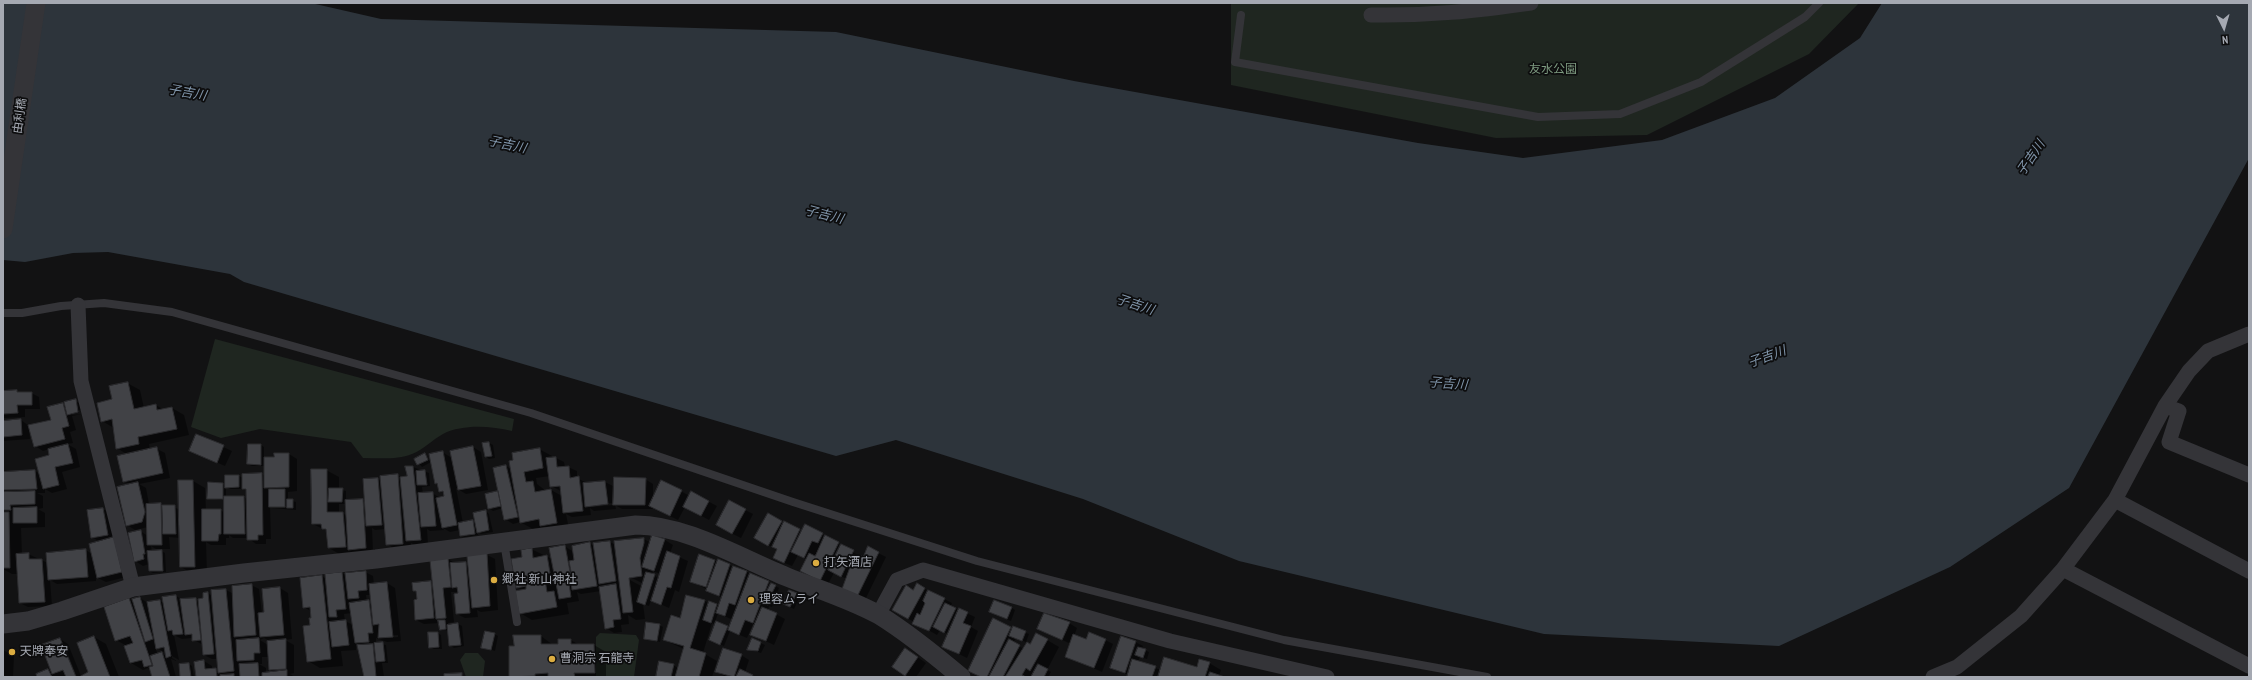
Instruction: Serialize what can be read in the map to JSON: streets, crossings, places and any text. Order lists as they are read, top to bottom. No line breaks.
{"streets":{"street":["由利橋"]},"water":["子吉川"],"parks":["友水公園"],"places":["打矢酒店","郷社 新山神社","理容ムライ","天牌奉安","曹洞宗 石龍寺"],"north":"bottom"}
